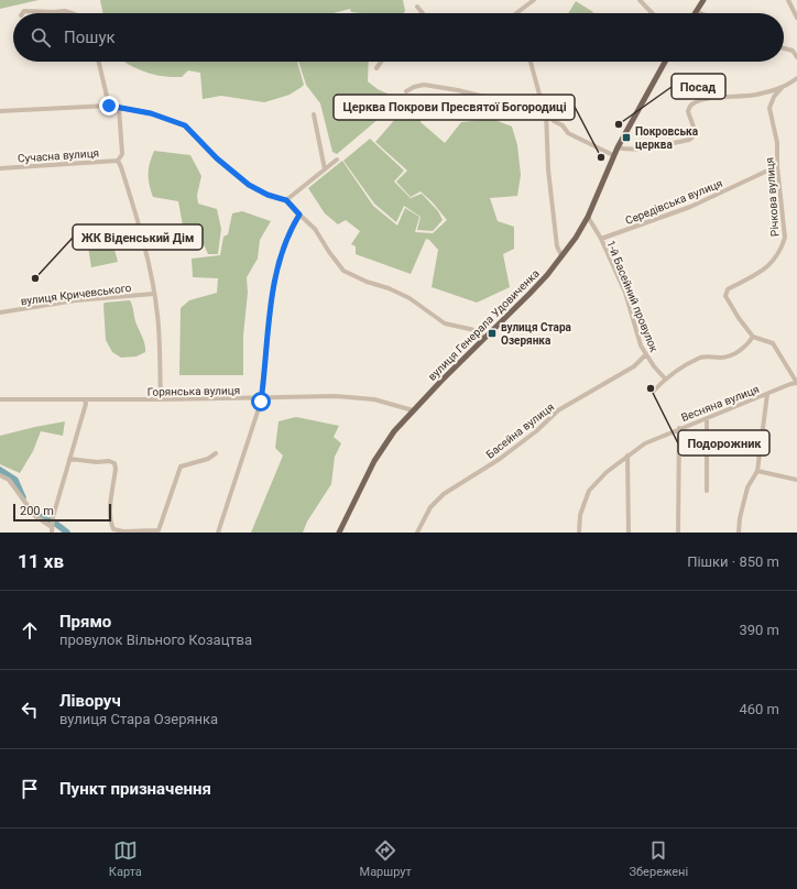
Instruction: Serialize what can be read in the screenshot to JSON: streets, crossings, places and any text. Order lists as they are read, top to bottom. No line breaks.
{"streets":{"main road":["вулиця Генерала Удовиченка"],"street":["Сучасна вулиця","Річкова вулиця","Середівська вулиця","вулиця Кричевського","1-й Басейний провулок","Горянська вулиця","Весняна вулиця","Басейна вулиця"]},"crossings":[["Річкова вулиця","Середівська вулиця"],["Середівська вулиця","1-й Басейний провулок"],["1-й Басейний провулок","вулиця Генерала Удовиченка"],["1-й Басейний провулок","Басейна вулиця"],["вулиця Генерала Удовиченка","Горянська вулиця"]],"places":{"other":["Посад","Церква Покрови Пресвятої Богородиці","ЖК Віденський Дім","Подорожник"],"transit":["Покровська церква","вулиця Стара Озерянка"]},"scale_bar":"200 m","page":{"search":"Пошук","scale":"200 m","heading":["11 хв","Пішки · 850 m"],"list":[["Прямо","провулок Вільного Козацтва","390 m"],["Ліворуч","вулиця Стара Озерянка","460 m"],"Пункт призначення"],"nav":["Карта","Маршрут","Збережені"]}}
